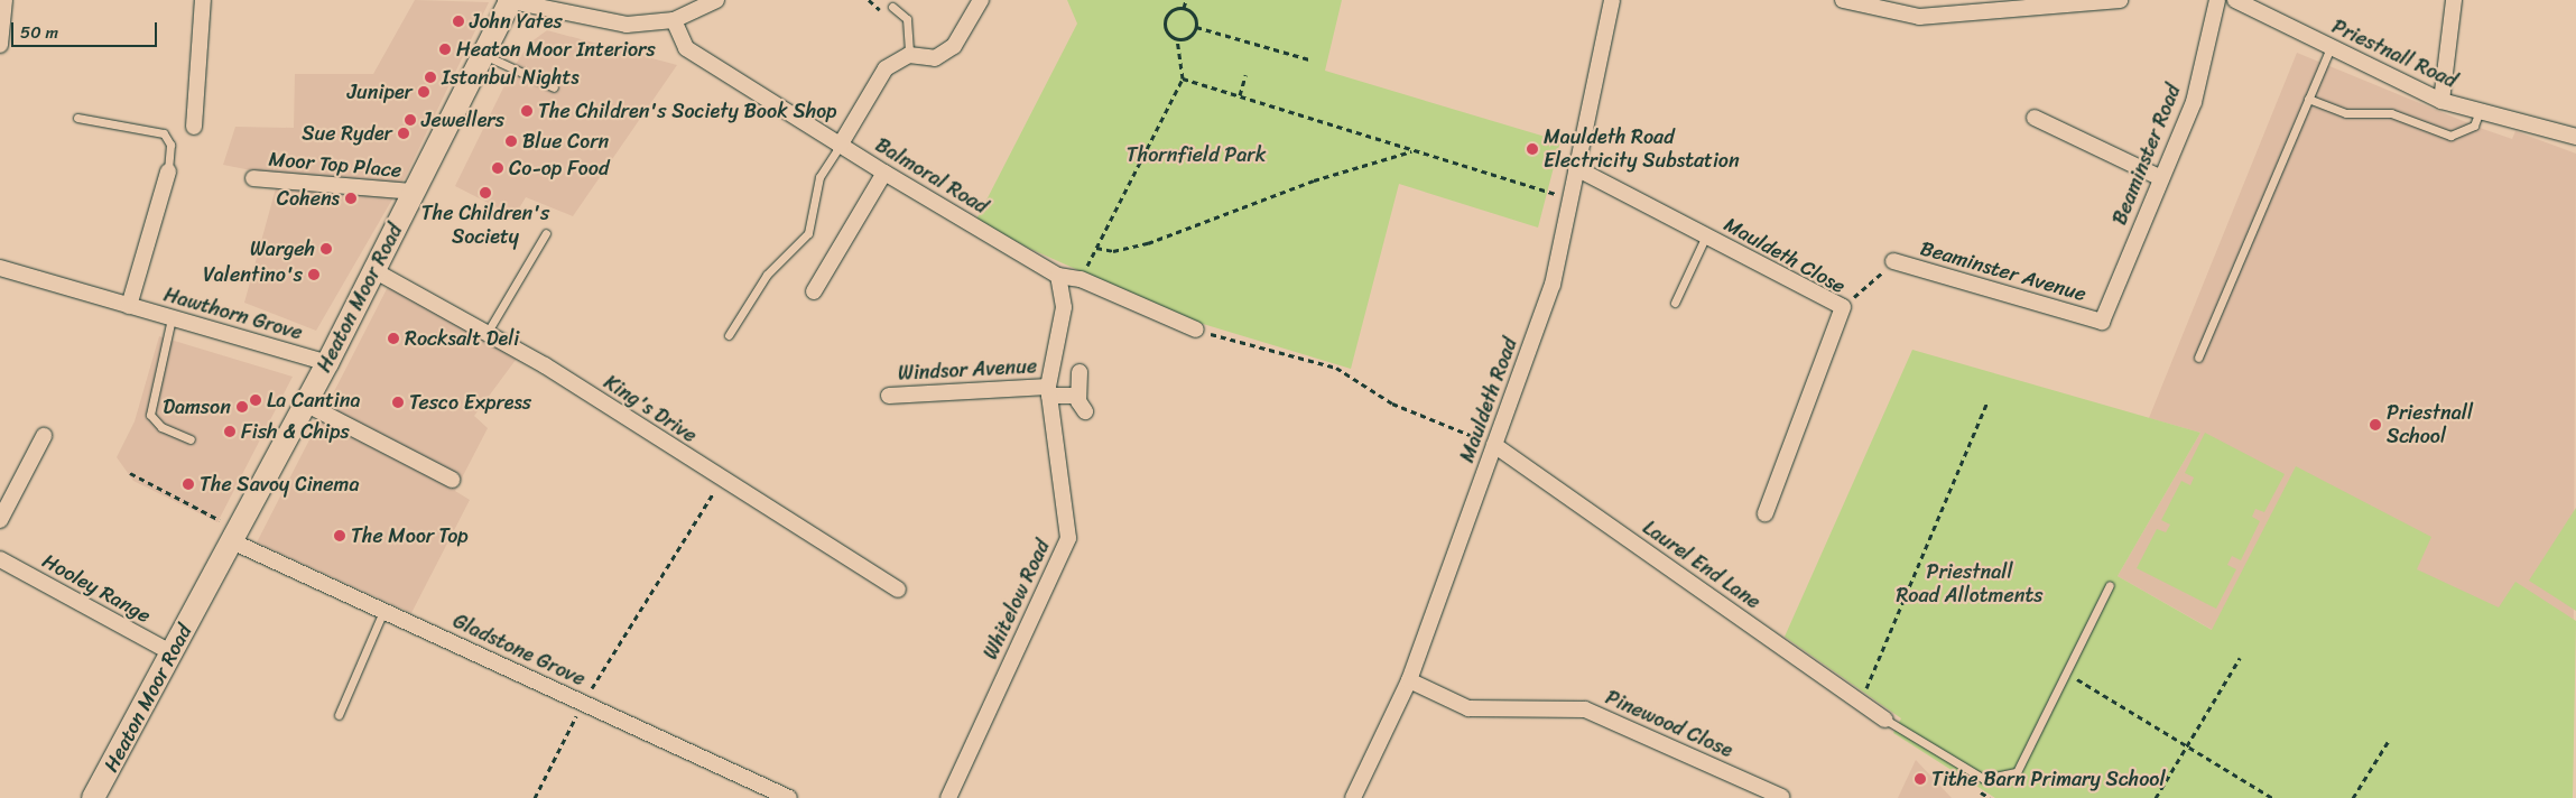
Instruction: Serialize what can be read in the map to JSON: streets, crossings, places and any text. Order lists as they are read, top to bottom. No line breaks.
{"streets":{"main road":["Heaton Moor Road"],"street":["Priestnall Road","Beaminster Road","Moor Top Place","Balmoral Road","Mauldeth Close","Beaminster Avenue","Hawthorn Grove","Windsor Avenue","Mauldeth Road","King's Drive","Laurel End Lane","Hooley Range","Whitelow Road","Gladstone Grove","Pinewood Close"]},"crossings":[["Beaminster Road","Beaminster Avenue"],["Moor Top Place","Heaton Moor Road"],["Balmoral Road","Whitelow Road"],["Mauldeth Close","Mauldeth Road"],["Heaton Moor Road","Hawthorn Grove"],["Heaton Moor Road","King's Drive"],["Heaton Moor Road","Hooley Range"],["Heaton Moor Road","Gladstone Grove"],["Windsor Avenue","Whitelow Road"],["Mauldeth Road","Laurel End Lane"],["Mauldeth Road","Pinewood Close"]],"parks":["Thornfield Park","Priestnall Road Allotments"],"places":["John Yates","Heaton Moor Interiors","Istanbul Nights","Juniper","The Children's Society Book Shop","Jewellers","Sue Ryder","Blue Corn","Mauldeth Road Electricity Substation","Co-op Food","The Children's Society","Cohens","Wargeh","Valentino's","Rocksalt Deli","La Cantina","Tesco Express","Damson","Priestnall School","Fish & Chips","The Savoy Cinema","The Moor Top","Tithe Barn Primary School"],"scale_bar":"50 m"}
